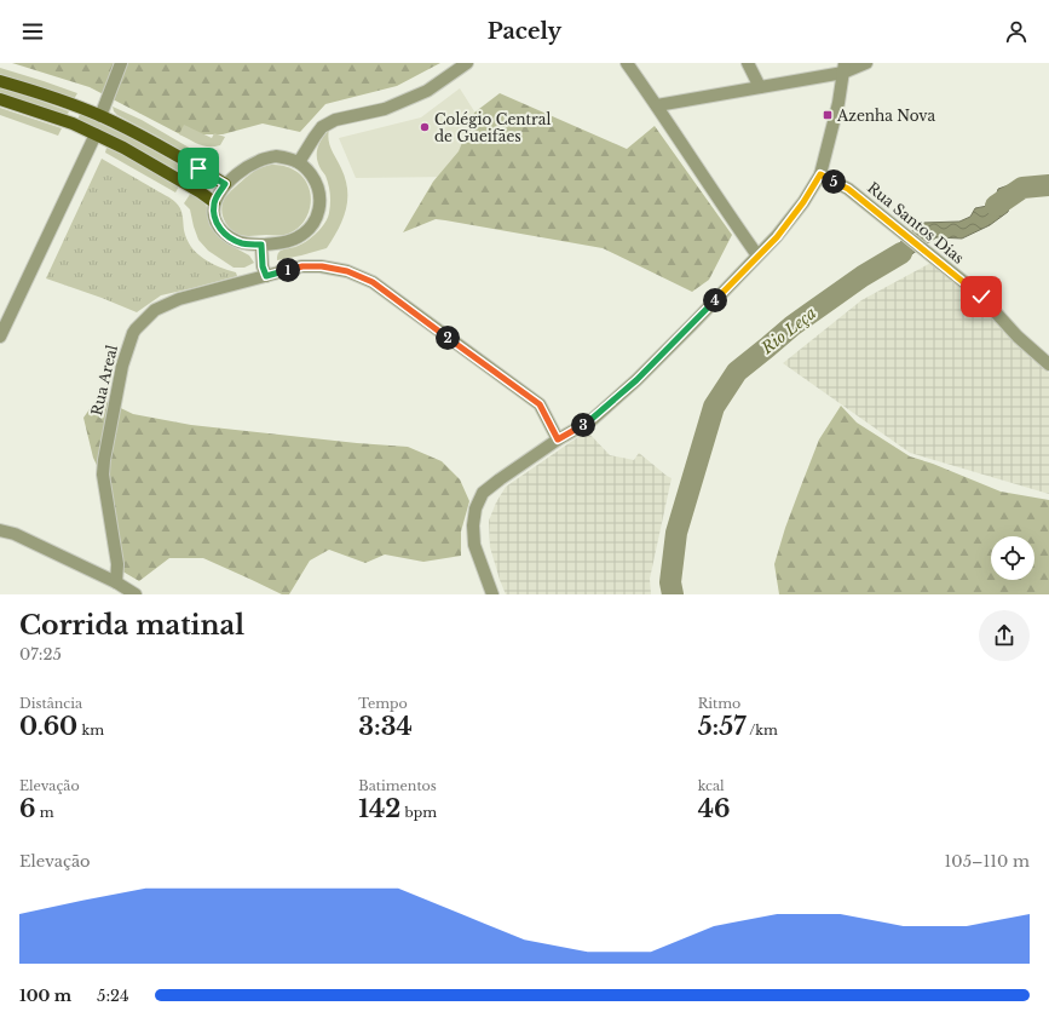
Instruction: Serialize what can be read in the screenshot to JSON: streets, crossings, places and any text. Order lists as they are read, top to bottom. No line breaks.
{"streets":{"street":["Rua Santos Dias","Rua Areal"]},"water":["Rio Leça"],"places":{"transit":["Azenha Nova"],"other":["Colégio Central de Gueifães"]},"page":{"header":"Pacely","pins":["5","1","4","2","3"],"heading":["Corrida matinal","07:25"],"stats":[["Distância","0.60 km"],["Tempo","3:34"],["Ritmo","5:57 /km"],["Elevação","6 m"],["Batimentos","142 bpm"],["kcal","46"]],"chart":["Elevação","105–110 m"],"list":[{"name":"100 m","note":"5:24"}]}}
